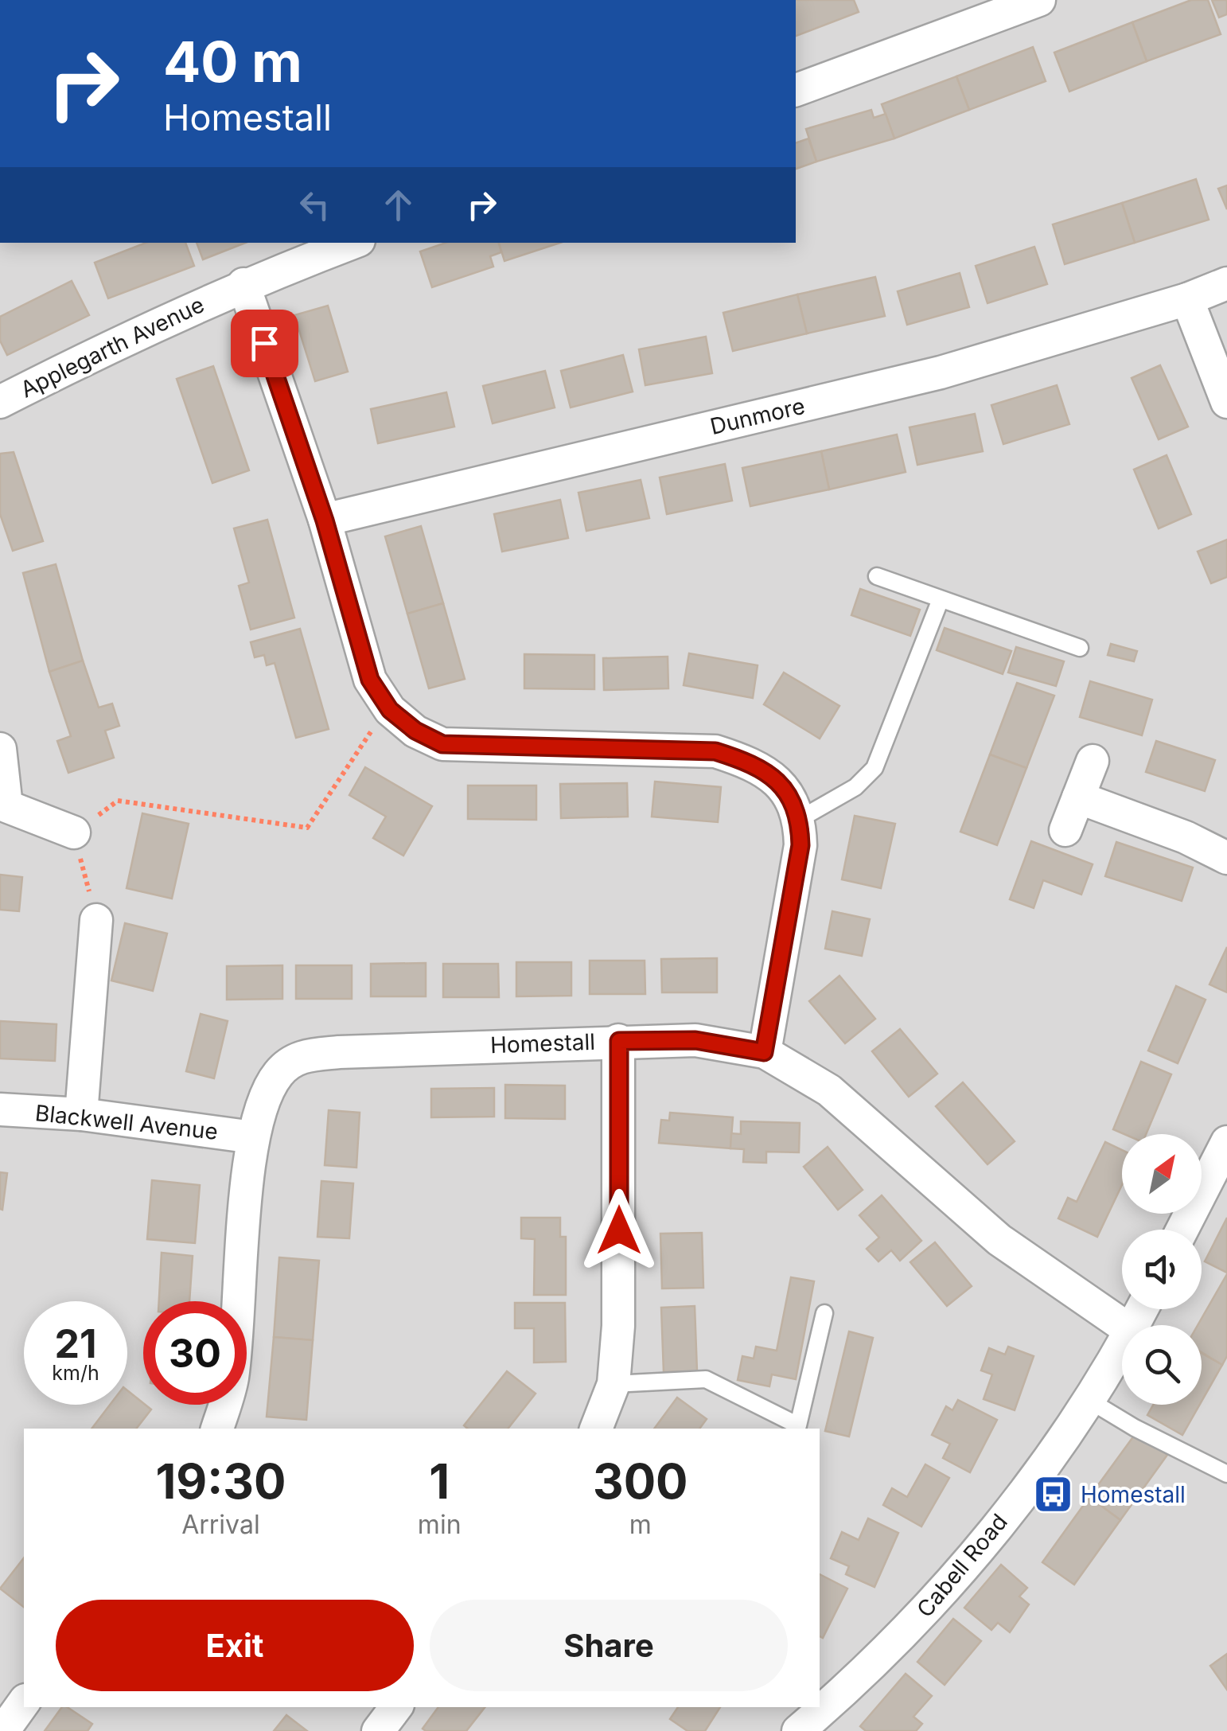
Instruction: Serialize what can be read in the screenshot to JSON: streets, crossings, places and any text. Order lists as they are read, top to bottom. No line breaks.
{"streets":{"street":["Applegarth Avenue","Dunmore","Homestall","Blackwell Avenue","Cabell Road"]},"crossings":[["Homestall","Blackwell Avenue"]],"places":{"bus stop":["Homestall"]},"north":"top right","page":{"turn":["40 m","Homestall"],"speed":"21 km/h","limit":"30","eta":["19:30","Arrival","1","min","300","m"],"buttons":["Exit","Share"]}}
